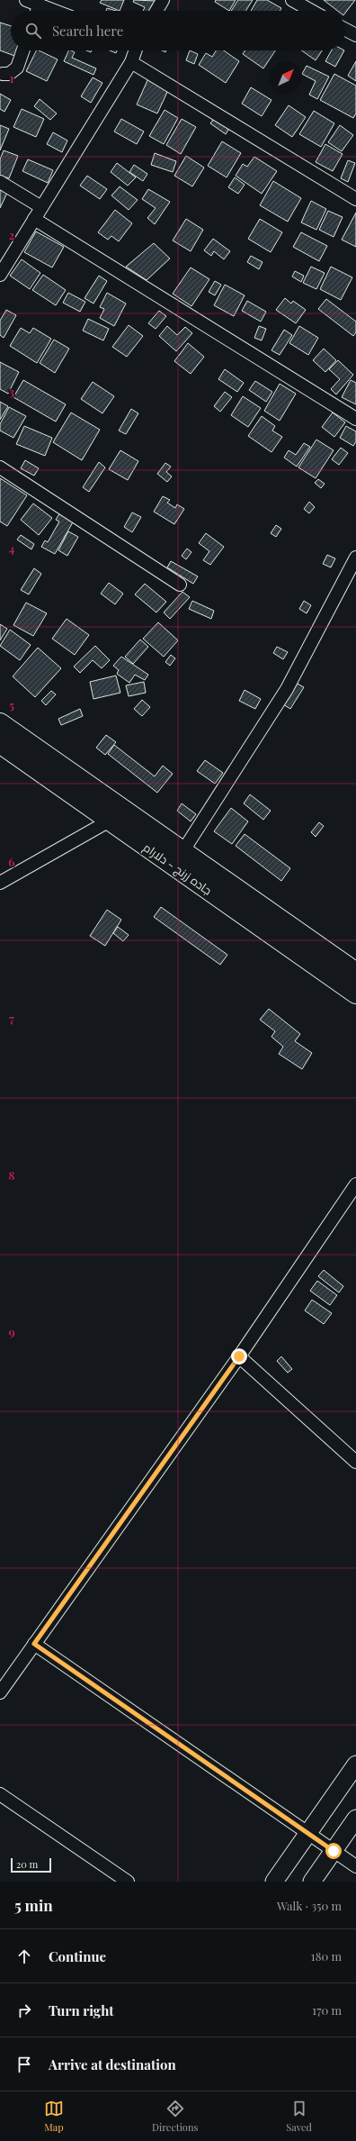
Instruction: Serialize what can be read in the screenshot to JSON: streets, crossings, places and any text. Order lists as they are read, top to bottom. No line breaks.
{"streets":{"highway":["جاده زرنج - دلارام"]},"scale_bar":"20 m","north":"top right","page":{"search":"Search here","scale":"20 m","heading":["5 min","Walk · 350 m"],"list":[["Continue","180 m"],["Turn right","170 m"],"Arrive at destination"],"nav":["Map","Directions","Saved"]},"grid":{"rows":["1","2","3","4","5","6","7","8","9"]}}
